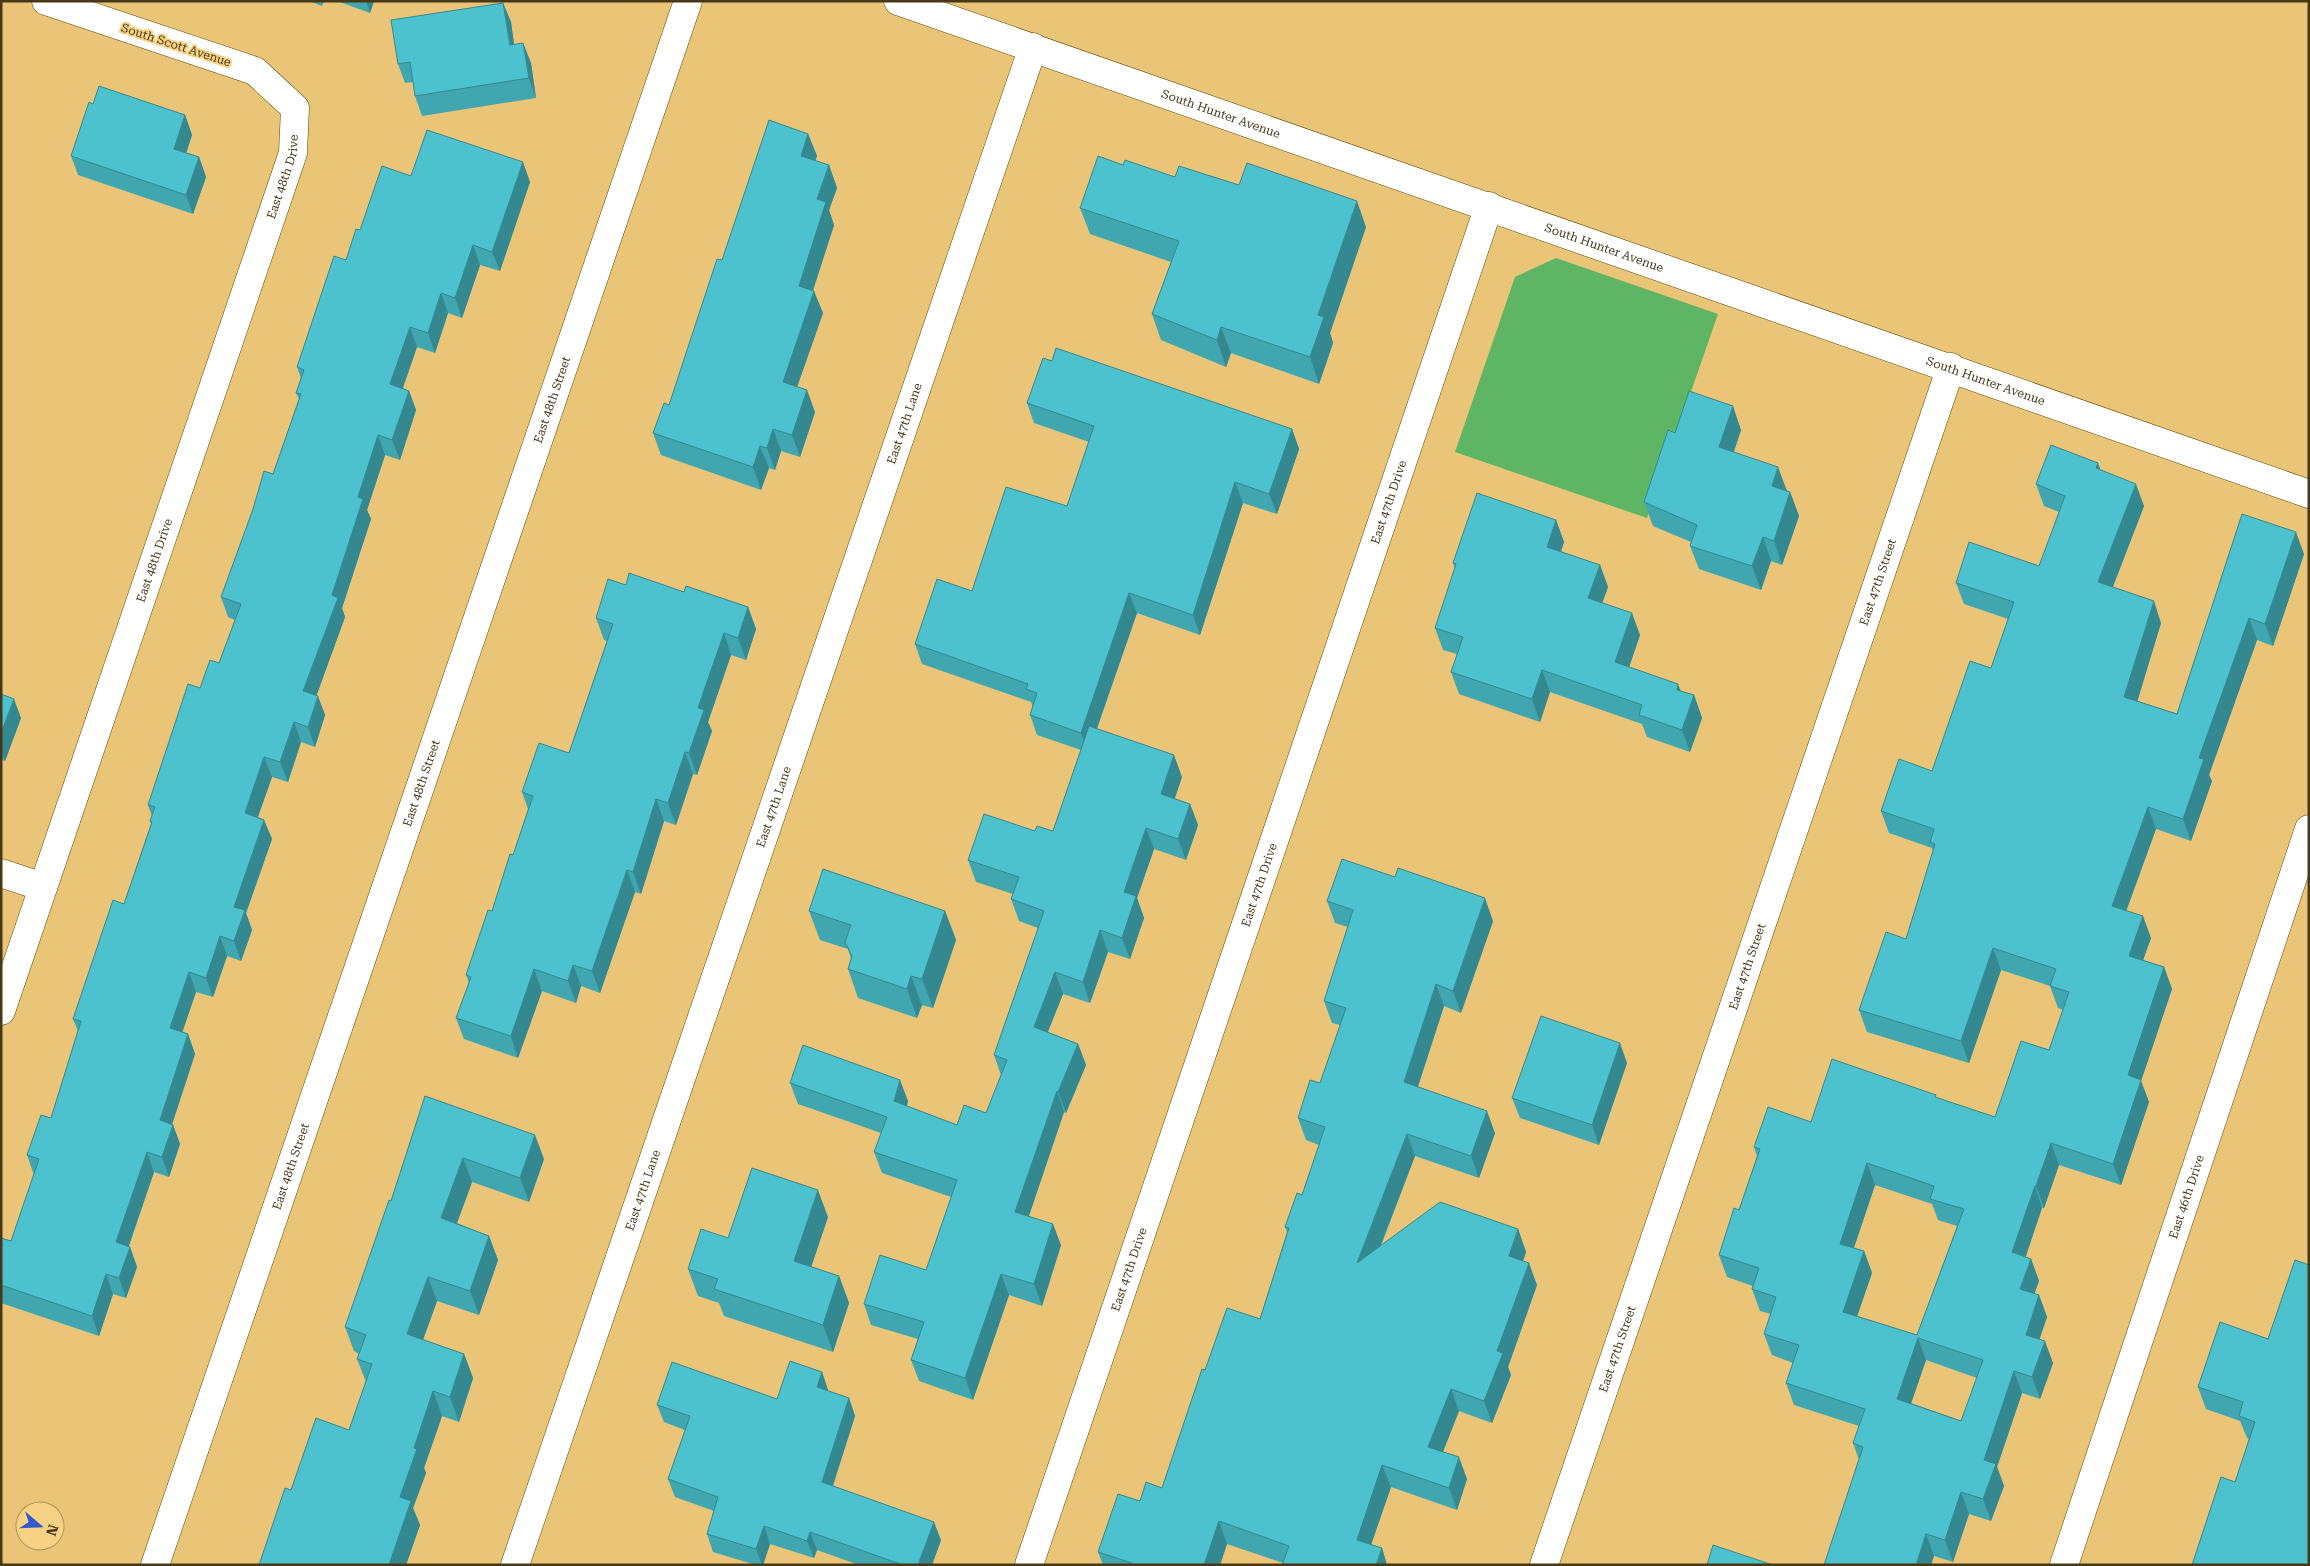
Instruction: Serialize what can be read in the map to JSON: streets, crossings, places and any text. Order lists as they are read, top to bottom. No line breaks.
{"streets":{"street":["South Scott Avenue","South Hunter Avenue","East 48th Drive","East 48th Street","East 47th Lane","East 47th Drive","East 47th Street","East 46th Drive"]},"crossings":[["South Scott Avenue","East 48th Drive"],["South Hunter Avenue","East 47th Lane"],["South Hunter Avenue","East 47th Drive"],["South Hunter Avenue","East 47th Street"]],"north":"right"}
